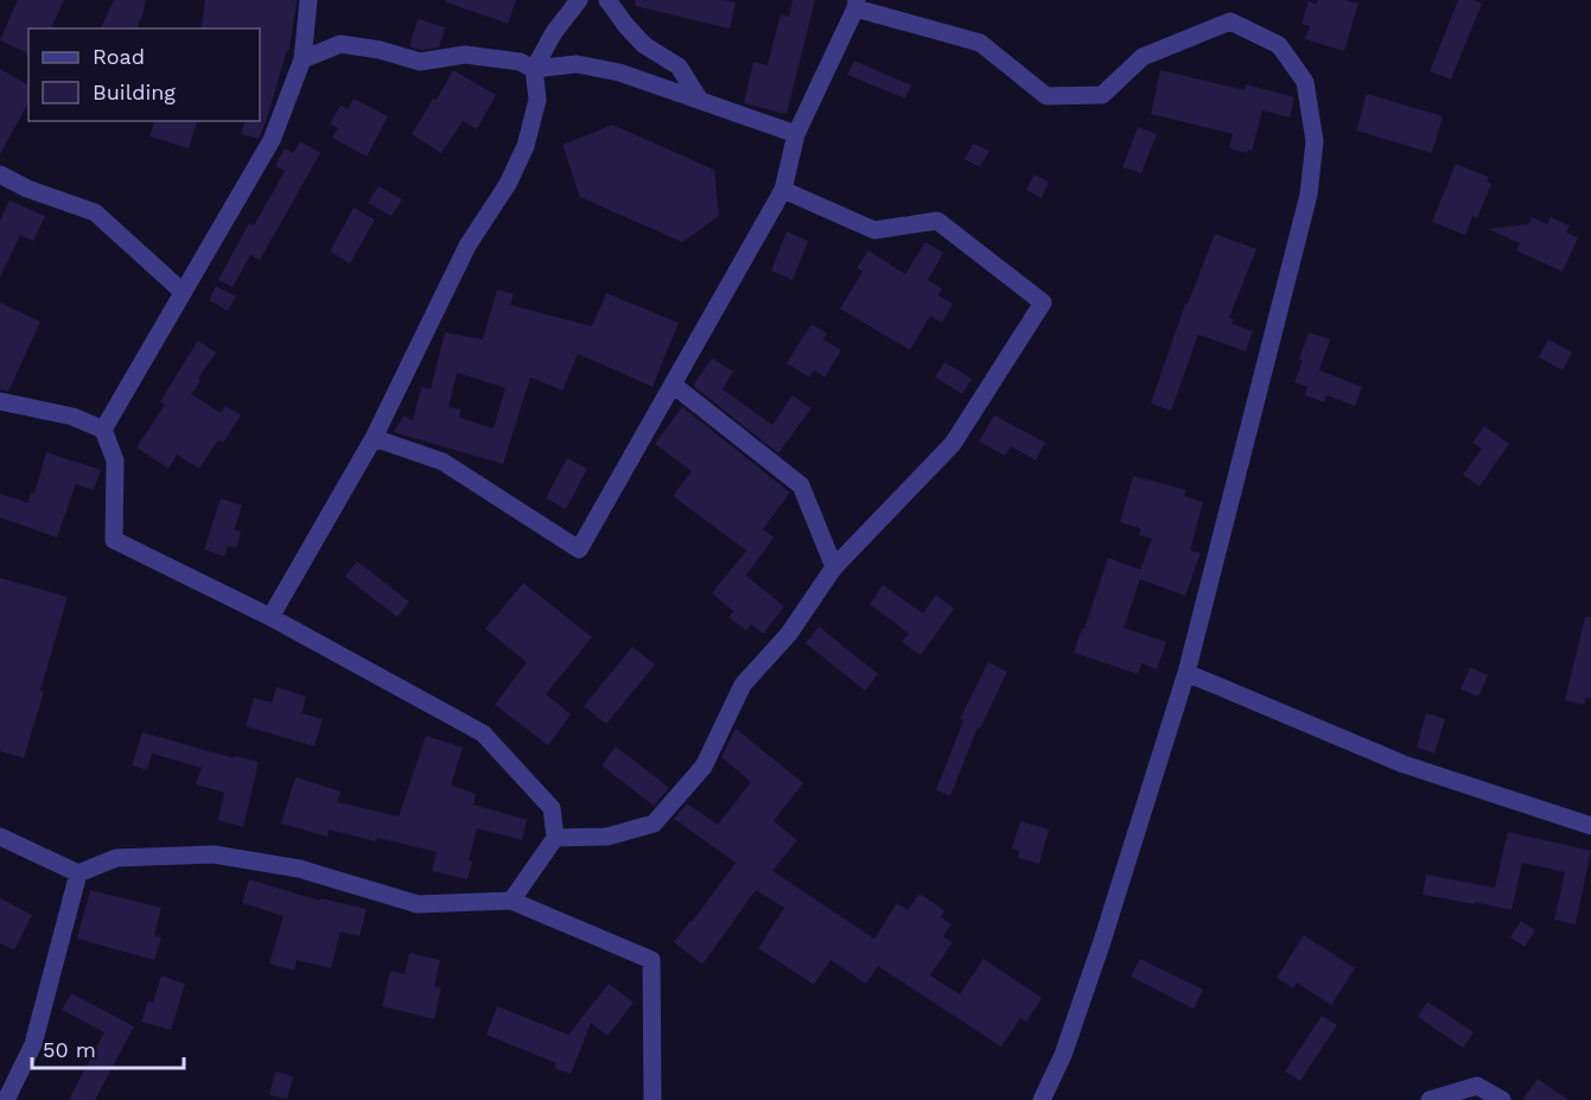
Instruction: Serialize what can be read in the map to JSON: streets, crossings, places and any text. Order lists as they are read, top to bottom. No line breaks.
{"legend":["Road","Building"],"scale_bar":"50 m"}
